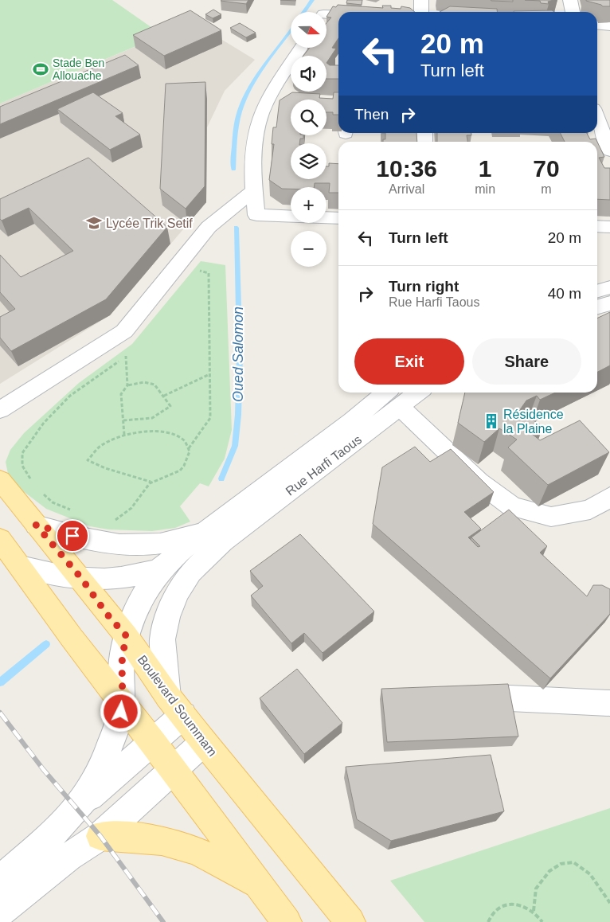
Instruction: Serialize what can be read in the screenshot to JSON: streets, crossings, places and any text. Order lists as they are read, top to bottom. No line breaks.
{"streets":{"main road":["Boulevard Soummam"],"street":["Rue Harfi Taous"]},"crossings":[["Rue Harfi Taous","Boulevard Soummam"]],"water":["Oued Salomon"],"places":{"sports":["Stade Ben Allouache"],"school or university":["Lycée Trik Setif"],"building":["Résidence la Plaine"]},"north":"right","page":{"map_buttons":["+","−"],"turn":["20 m","Turn left"],"then":"Then","eta":["10:36","Arrival","1","min","70","m"],"list":[{"name":"Turn left","value":"20 m"},{"name":"Turn right","note":"Rue Harfi Taous","value":"40 m"}],"buttons":["Exit","Share"]}}
